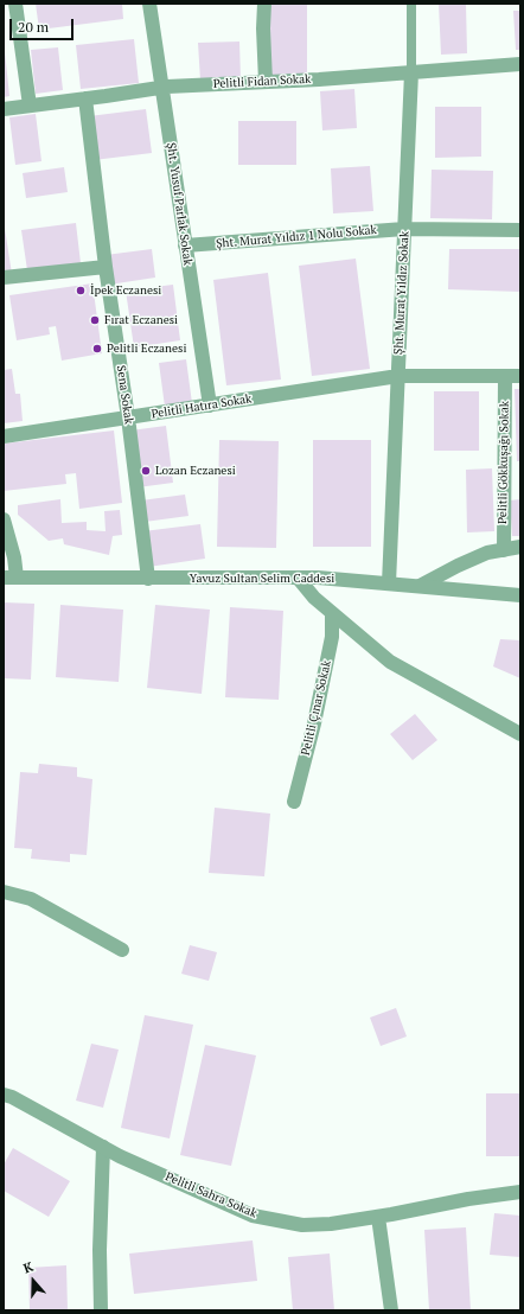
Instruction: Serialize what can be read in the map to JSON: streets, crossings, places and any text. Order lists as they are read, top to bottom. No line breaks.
{"streets":{"street":["Pelitli Fidan Sokak","Şht. Yusuf Parlak Sokak","Şht. Murat Yıldız 1 Nolu Sokak","Şht. Murat Yıldız Sokak","Sena Sokak","Pelitli Hatıra Sokak","Pelitli Gökkuşağı Sokak","Yavuz Sultan Selim Caddesi","Pelitli Çınar Sokak","Pelitli Sahra Sokak"]},"crossings":[["Pelitli Fidan Sokak","Şht. Yusuf Parlak Sokak"],["Pelitli Fidan Sokak","Şht. Murat Yıldız Sokak"],["Pelitli Fidan Sokak","Sena Sokak"],["Şht. Yusuf Parlak Sokak","Şht. Murat Yıldız 1 Nolu Sokak"],["Şht. Yusuf Parlak Sokak","Pelitli Hatıra Sokak"],["Şht. Murat Yıldız 1 Nolu Sokak","Şht. Murat Yıldız Sokak"],["Şht. Murat Yıldız Sokak","Pelitli Hatıra Sokak"],["Şht. Murat Yıldız Sokak","Yavuz Sultan Selim Caddesi"],["Sena Sokak","Pelitli Hatıra Sokak"],["Sena Sokak","Yavuz Sultan Selim Caddesi"],["Pelitli Hatıra Sokak","Pelitli Gökkuşağı Sokak"]],"places":["İpek Eczanesi","Fırat Eczanesi","Pelitli Eczanesi","Lozan Eczanesi"],"scale_bar":"20 m","north":"top"}
